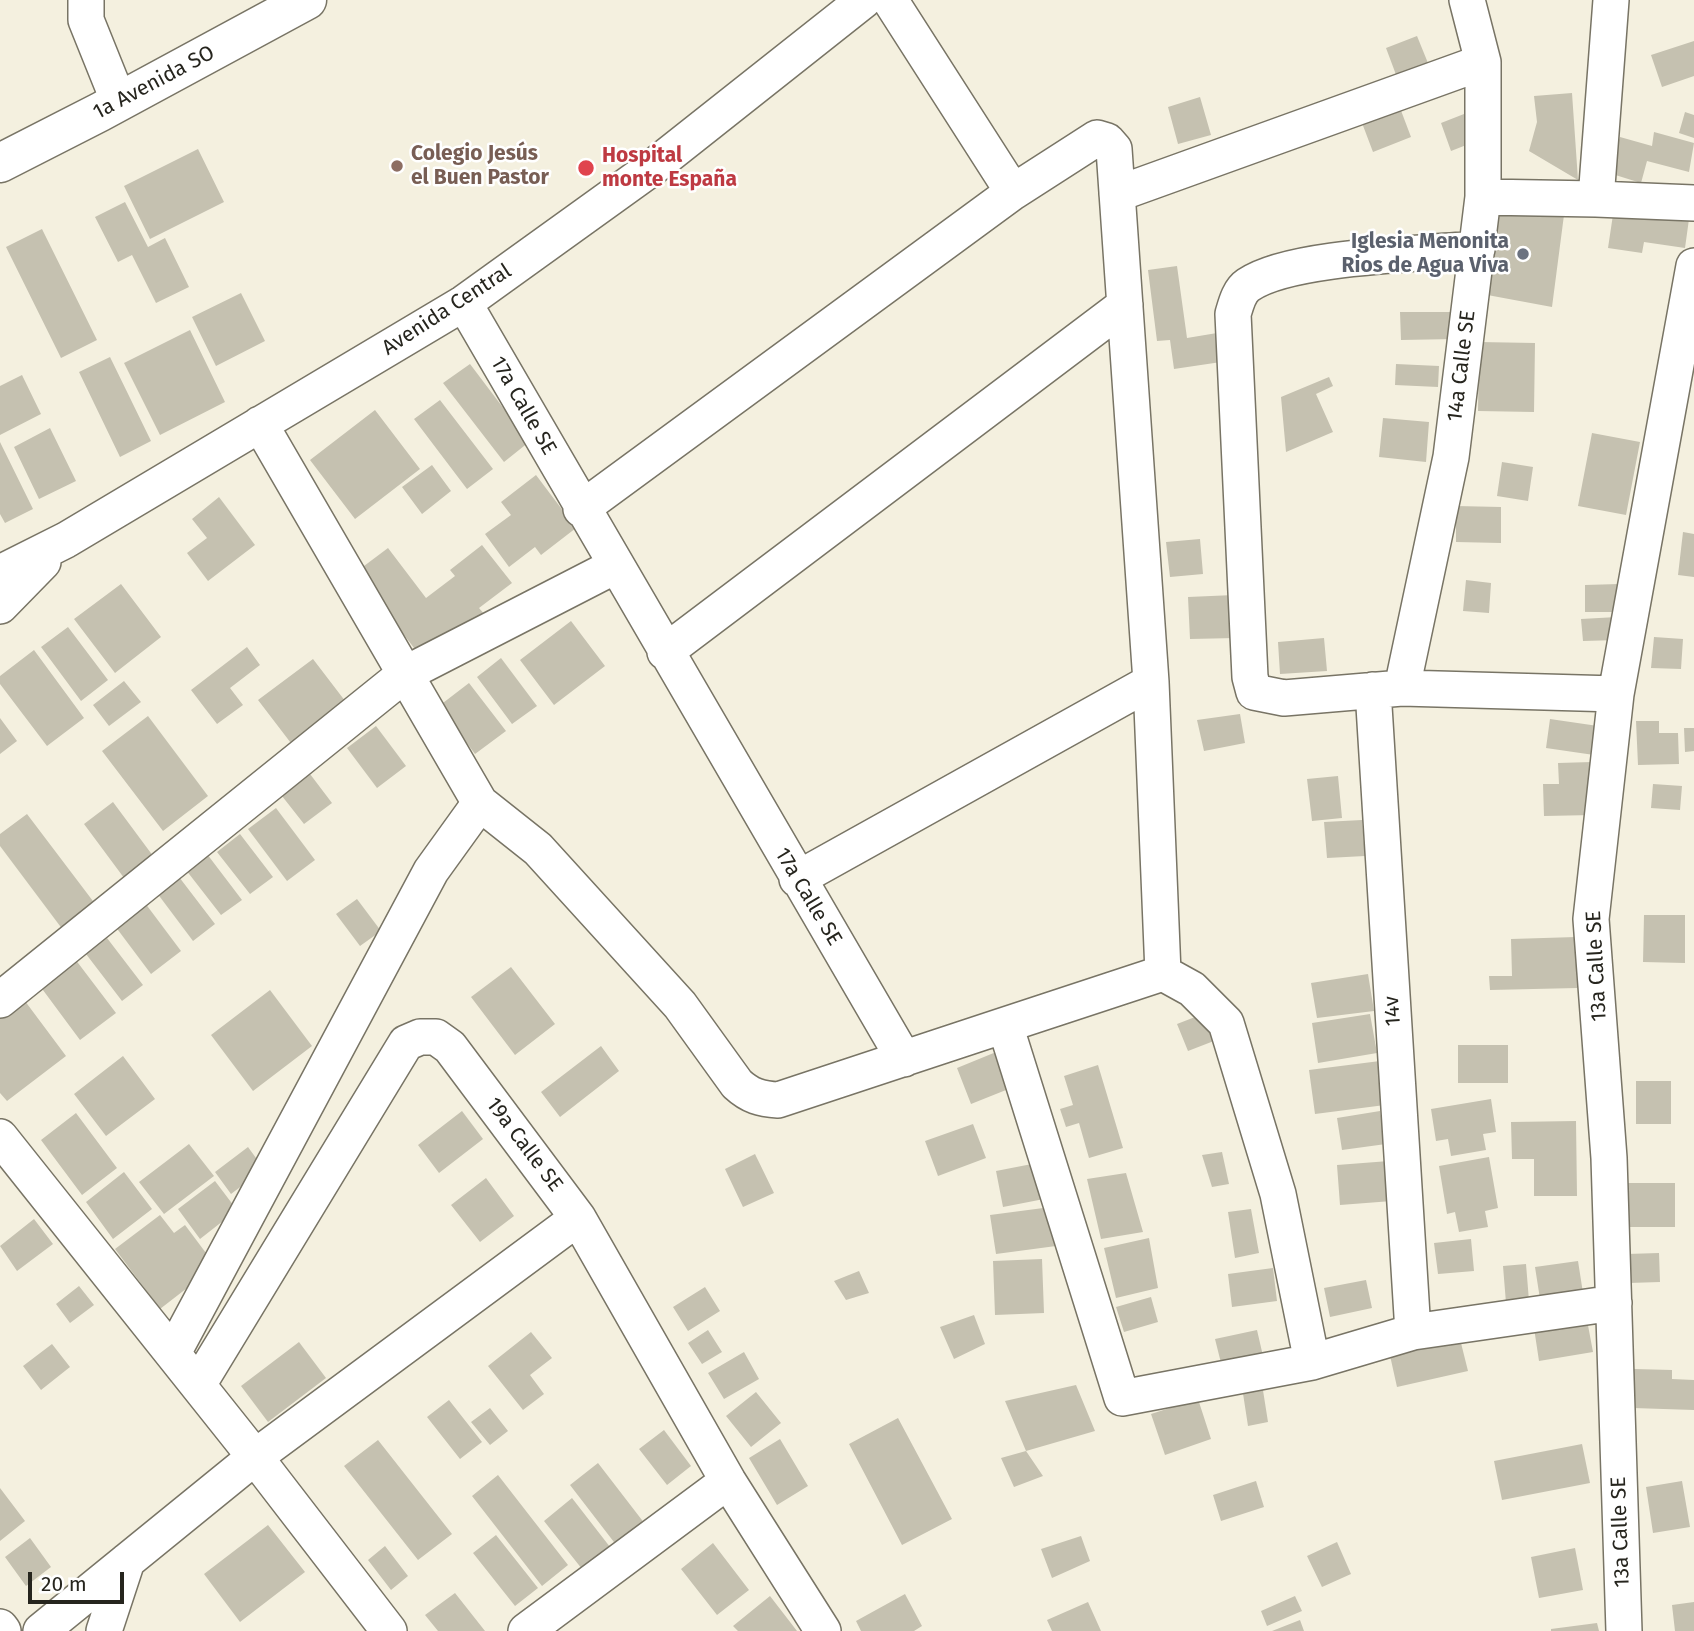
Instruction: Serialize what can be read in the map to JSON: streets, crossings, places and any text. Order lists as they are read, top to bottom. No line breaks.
{"streets":{"highway":["1a Avenida SO"],"street":["Avenida Central","14a Calle SE","17a Calle SE","13a Calle SE","14v","19a Calle SE"]},"crossings":[["Avenida Central","17a Calle SE"],["14a Calle SE","14v"]],"places":["Colegio Jesús el Buen Pastor","Hospital monte España","Iglesia Menonita Rios de Agua Viva"],"scale_bar":"20 m"}
